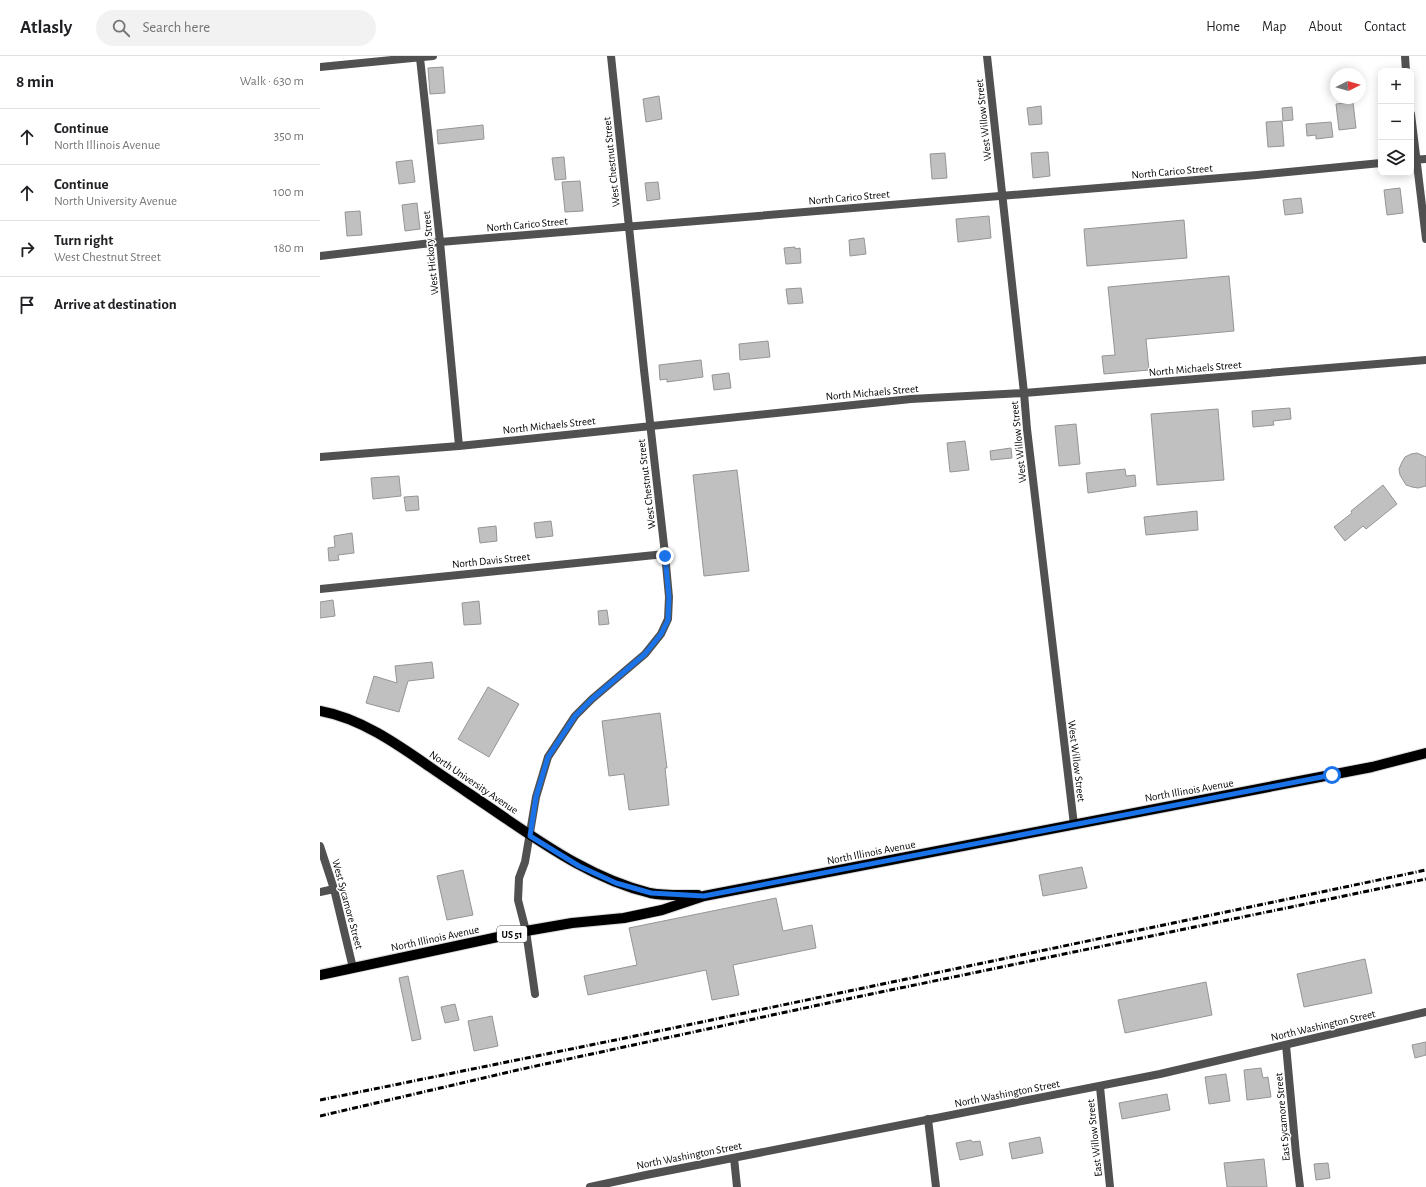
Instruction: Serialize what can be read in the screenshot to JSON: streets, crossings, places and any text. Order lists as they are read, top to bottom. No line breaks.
{"streets":{"main road":["North University Avenue","North Illinois Avenue","US 51"],"street":["West Willow Street","West Chestnut Street","North Carico Street","West Hickory Street","North Michaels Street","North Davis Street","West Sycamore Street","North Washington Street","East Sycamore Street","East Willow Street"]},"crossings":[["West Willow Street","North Carico Street"],["West Willow Street","North Michaels Street"],["West Willow Street","North Illinois Avenue"],["West Chestnut Street","North Carico Street"],["West Chestnut Street","North Michaels Street"],["West Chestnut Street","North Davis Street"],["West Chestnut Street","North University Avenue"],["West Chestnut Street","North Illinois Avenue"],["North Carico Street","West Hickory Street"],["West Hickory Street","North Michaels Street"],["North University Avenue","North Illinois Avenue"],["North Illinois Avenue","West Sycamore Street"],["North Washington Street","East Sycamore Street"],["North Washington Street","East Willow Street"]],"north":"right","page":{"header":"Atlasly","search":"Search here","nav":["Home","Map","About","Contact"],"heading":["8 min","Walk · 630 m"],"map_buttons":["+","−"],"list":[["Continue","North Illinois Avenue","350 m"],["Continue","North University Avenue","100 m"],["Turn right","West Chestnut Street","180 m"],"Arrive at destination"]}}
